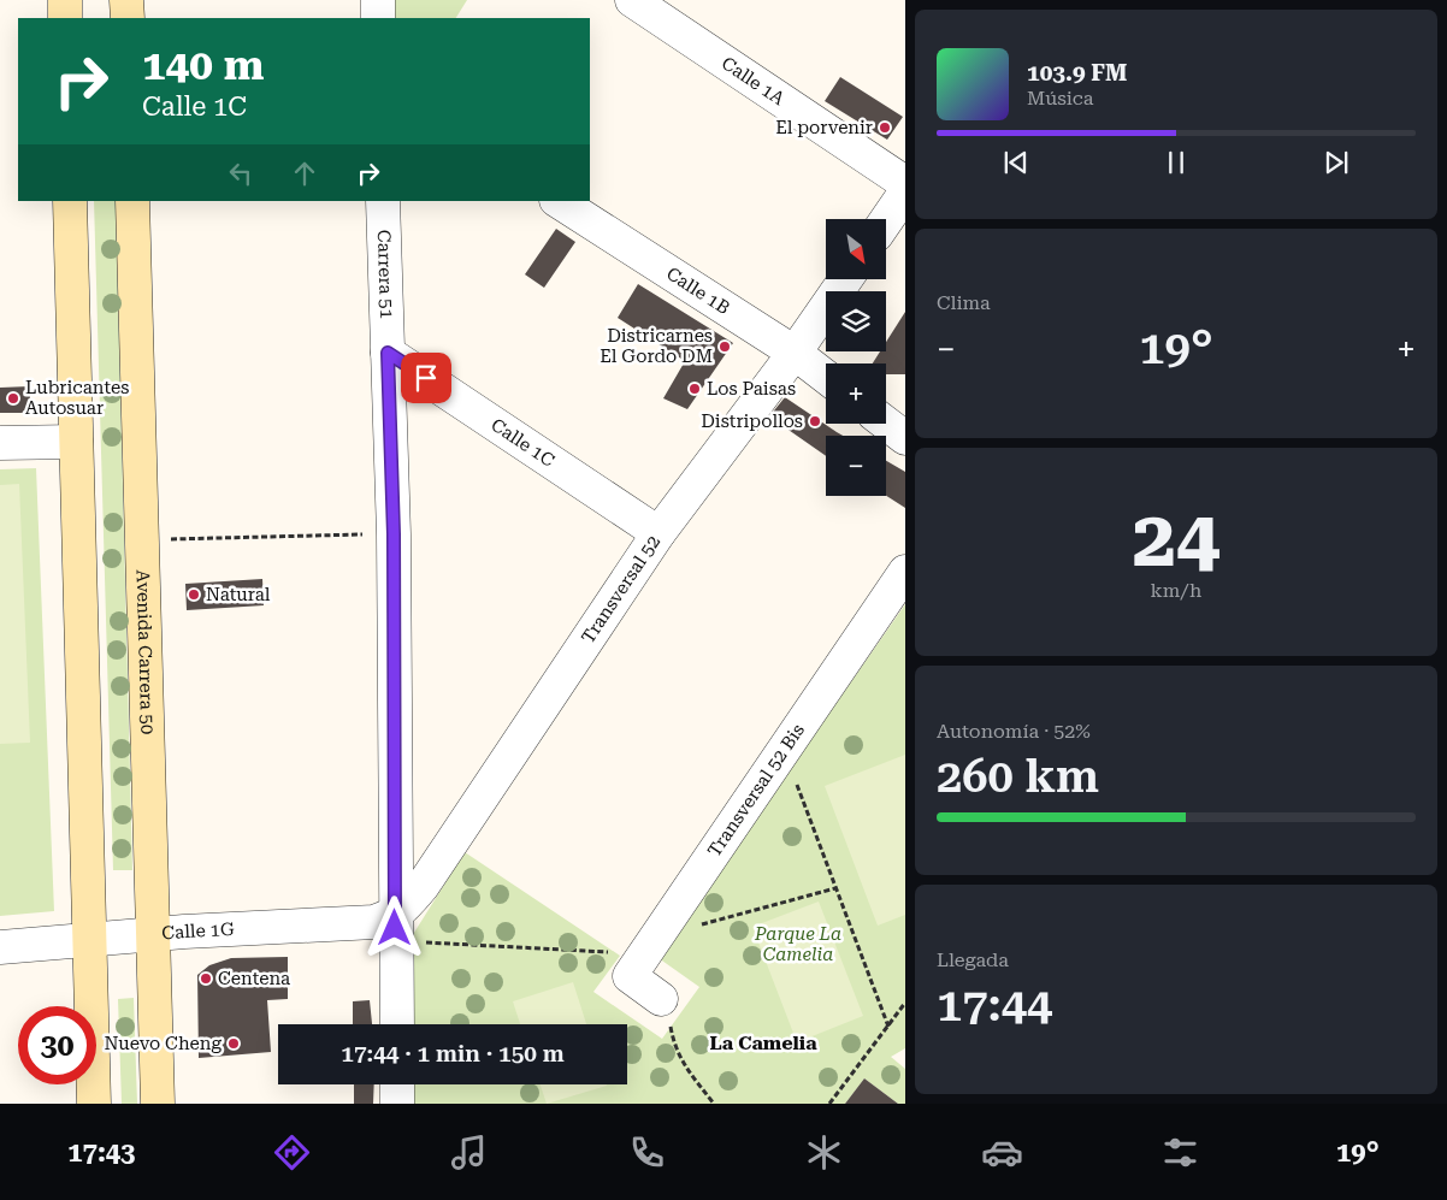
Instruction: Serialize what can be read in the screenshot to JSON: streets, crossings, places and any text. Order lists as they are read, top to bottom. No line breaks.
{"streets":{"main road":["Avenida Carrera 50"],"street":["Calle 1A","Carrera 51","Calle 1B","Calle 1C","Transversal 52","Transversal 52 Bis","Calle 1G"]},"crossings":[["Carrera 51","Calle 1C"],["Carrera 51","Transversal 52"],["Carrera 51","Calle 1G"],["Calle 1B","Transversal 52"],["Calle 1C","Transversal 52"],["Transversal 52","Calle 1G"],["Avenida Carrera 50","Calle 1G"]],"districts":["La Camelia"],"parks":["Parque La Camelia"],"places":["El porvenir","Districarnes El Gordo DM","Los Paisas","Lubricantes Autosuar","Distripollos","Natural","Centena","Nuevo Cheng"],"north":"bottom right","page":{"turn":["140 m","Calle 1C"],"song":["103.9 FM","Música"],"map_buttons":["+","−"],"tile":["Clima",["24","km/h"],["Autonomía · 52%","260 km"],["Llegada","17:44"]],"heat":["−","19°","+"],"limit":"30","trip":"17:44 · 1 min · 150 m","tabs":["17:43","19°"]}}
